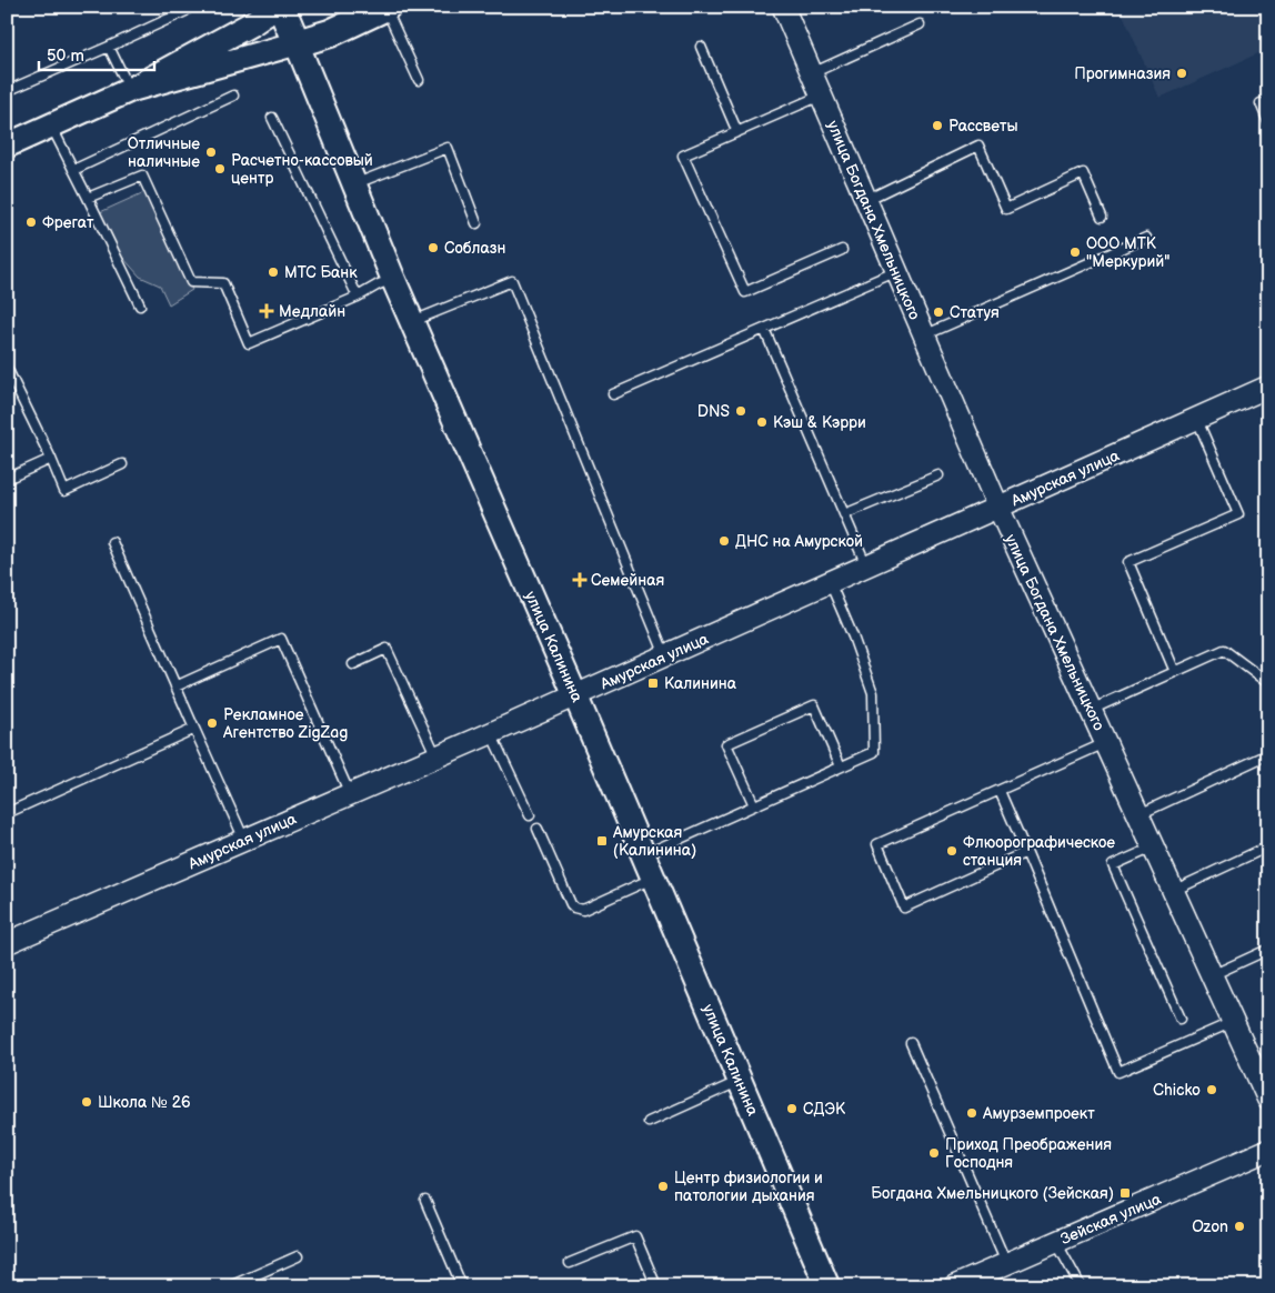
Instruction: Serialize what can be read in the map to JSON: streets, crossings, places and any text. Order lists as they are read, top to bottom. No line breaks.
{"streets":{"main road":["улица Калинина"],"street":["улица Богдана Хмельницкого","Амурская улица","Зейская улица"]},"crossings":[["улица Богдана Хмельницкого","Амурская улица"],["Амурская улица","улица Калинина"]],"places":{"other":["Прогимназия","Рассветы","Отличные наличные","Расчетно-кассовый центр","Фрегат","Соблазн","ООО МТК \"Меркурий\"","МТС Банк","Статуя","DNS","Кэш & Кэрри","ДНС на Амурской","Рекламное Агентство ZigZag","Флюорографическое станция","Chicko","Школа № 26","СДЭК","Амурземпроект","Приход Преображения Господня","Центр физиологии и патологии дыхания","Ozon"],"health":["Медлайн","Семейная"],"transit":["Калинина","Амурская (Калинина)","Богдана Хмельницкого (Зейская)"]},"scale_bar":"50 m"}
